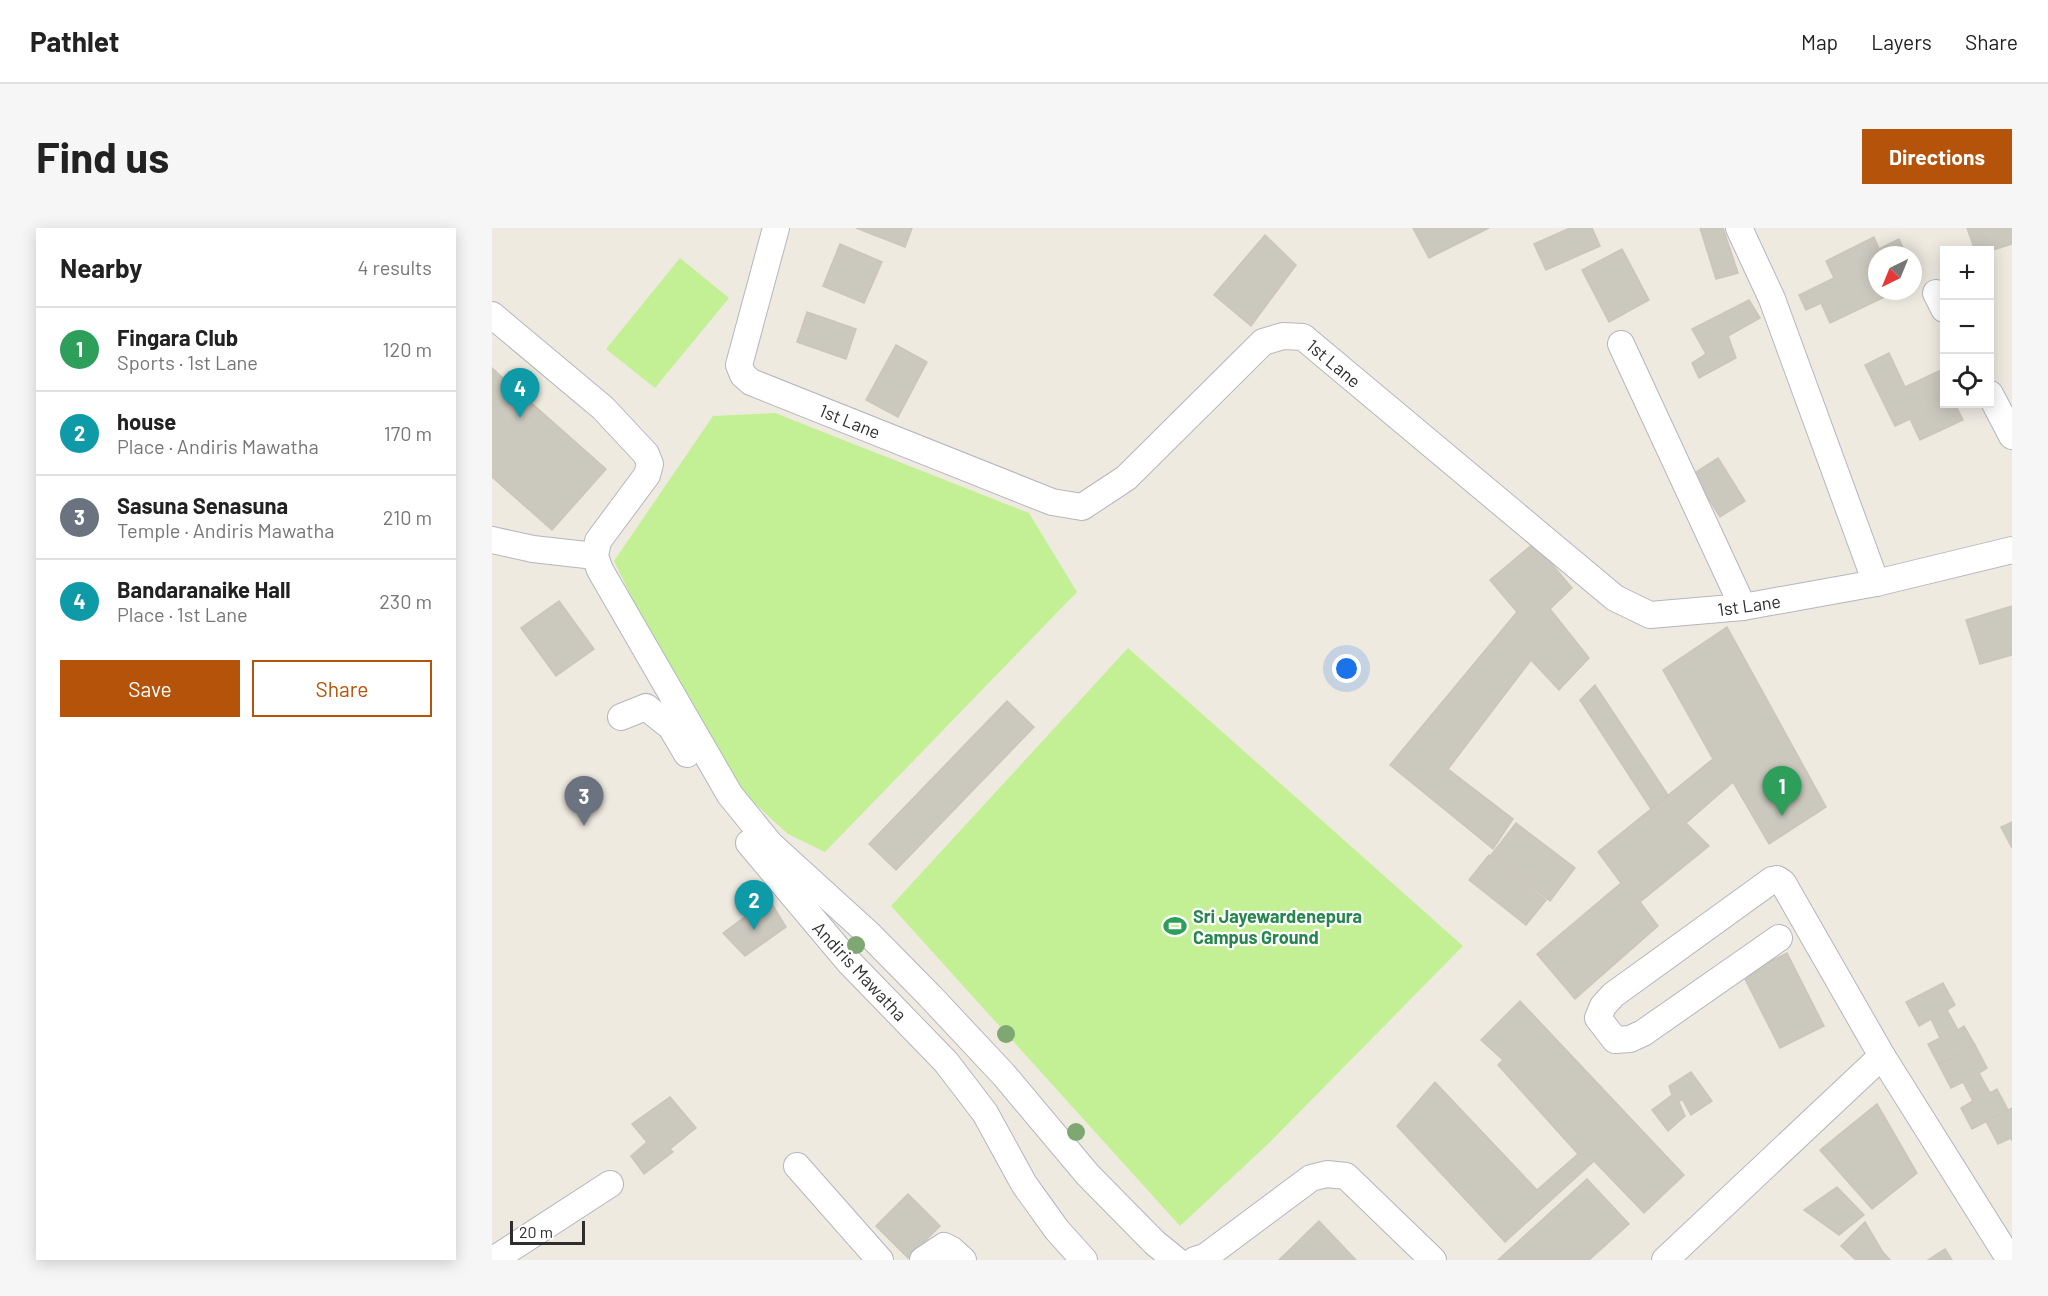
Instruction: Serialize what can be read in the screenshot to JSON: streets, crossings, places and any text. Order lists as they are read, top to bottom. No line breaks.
{"streets":{"street":["1st Lane","Andiris Mawatha"]},"places":{"sports":["Sri Jayewardenepura Campus Ground"]},"scale_bar":"20 m","north":"bottom left","page":{"header":"Pathlet","nav":["Map","Layers","Share"],"buttons":["Directions",["Save","Share"]],"title":"Find us","heading":["Nearby","4 results"],"map_buttons":["+","−"],"list":[{"mark":"1","name":"Fingara Club","note":"Sports · 1st Lane","value":"120 m"},{"mark":"2","name":"house","note":"Place · Andiris Mawatha","value":"170 m"},{"mark":"3","name":"Sasuna Senasuna","note":"Temple · Andiris Mawatha","value":"210 m"},{"mark":"4","name":"Bandaranaike Hall","note":"Place · 1st Lane","value":"230 m"}],"pins":["4","1","3","2"],"scale":"20 m"}}
